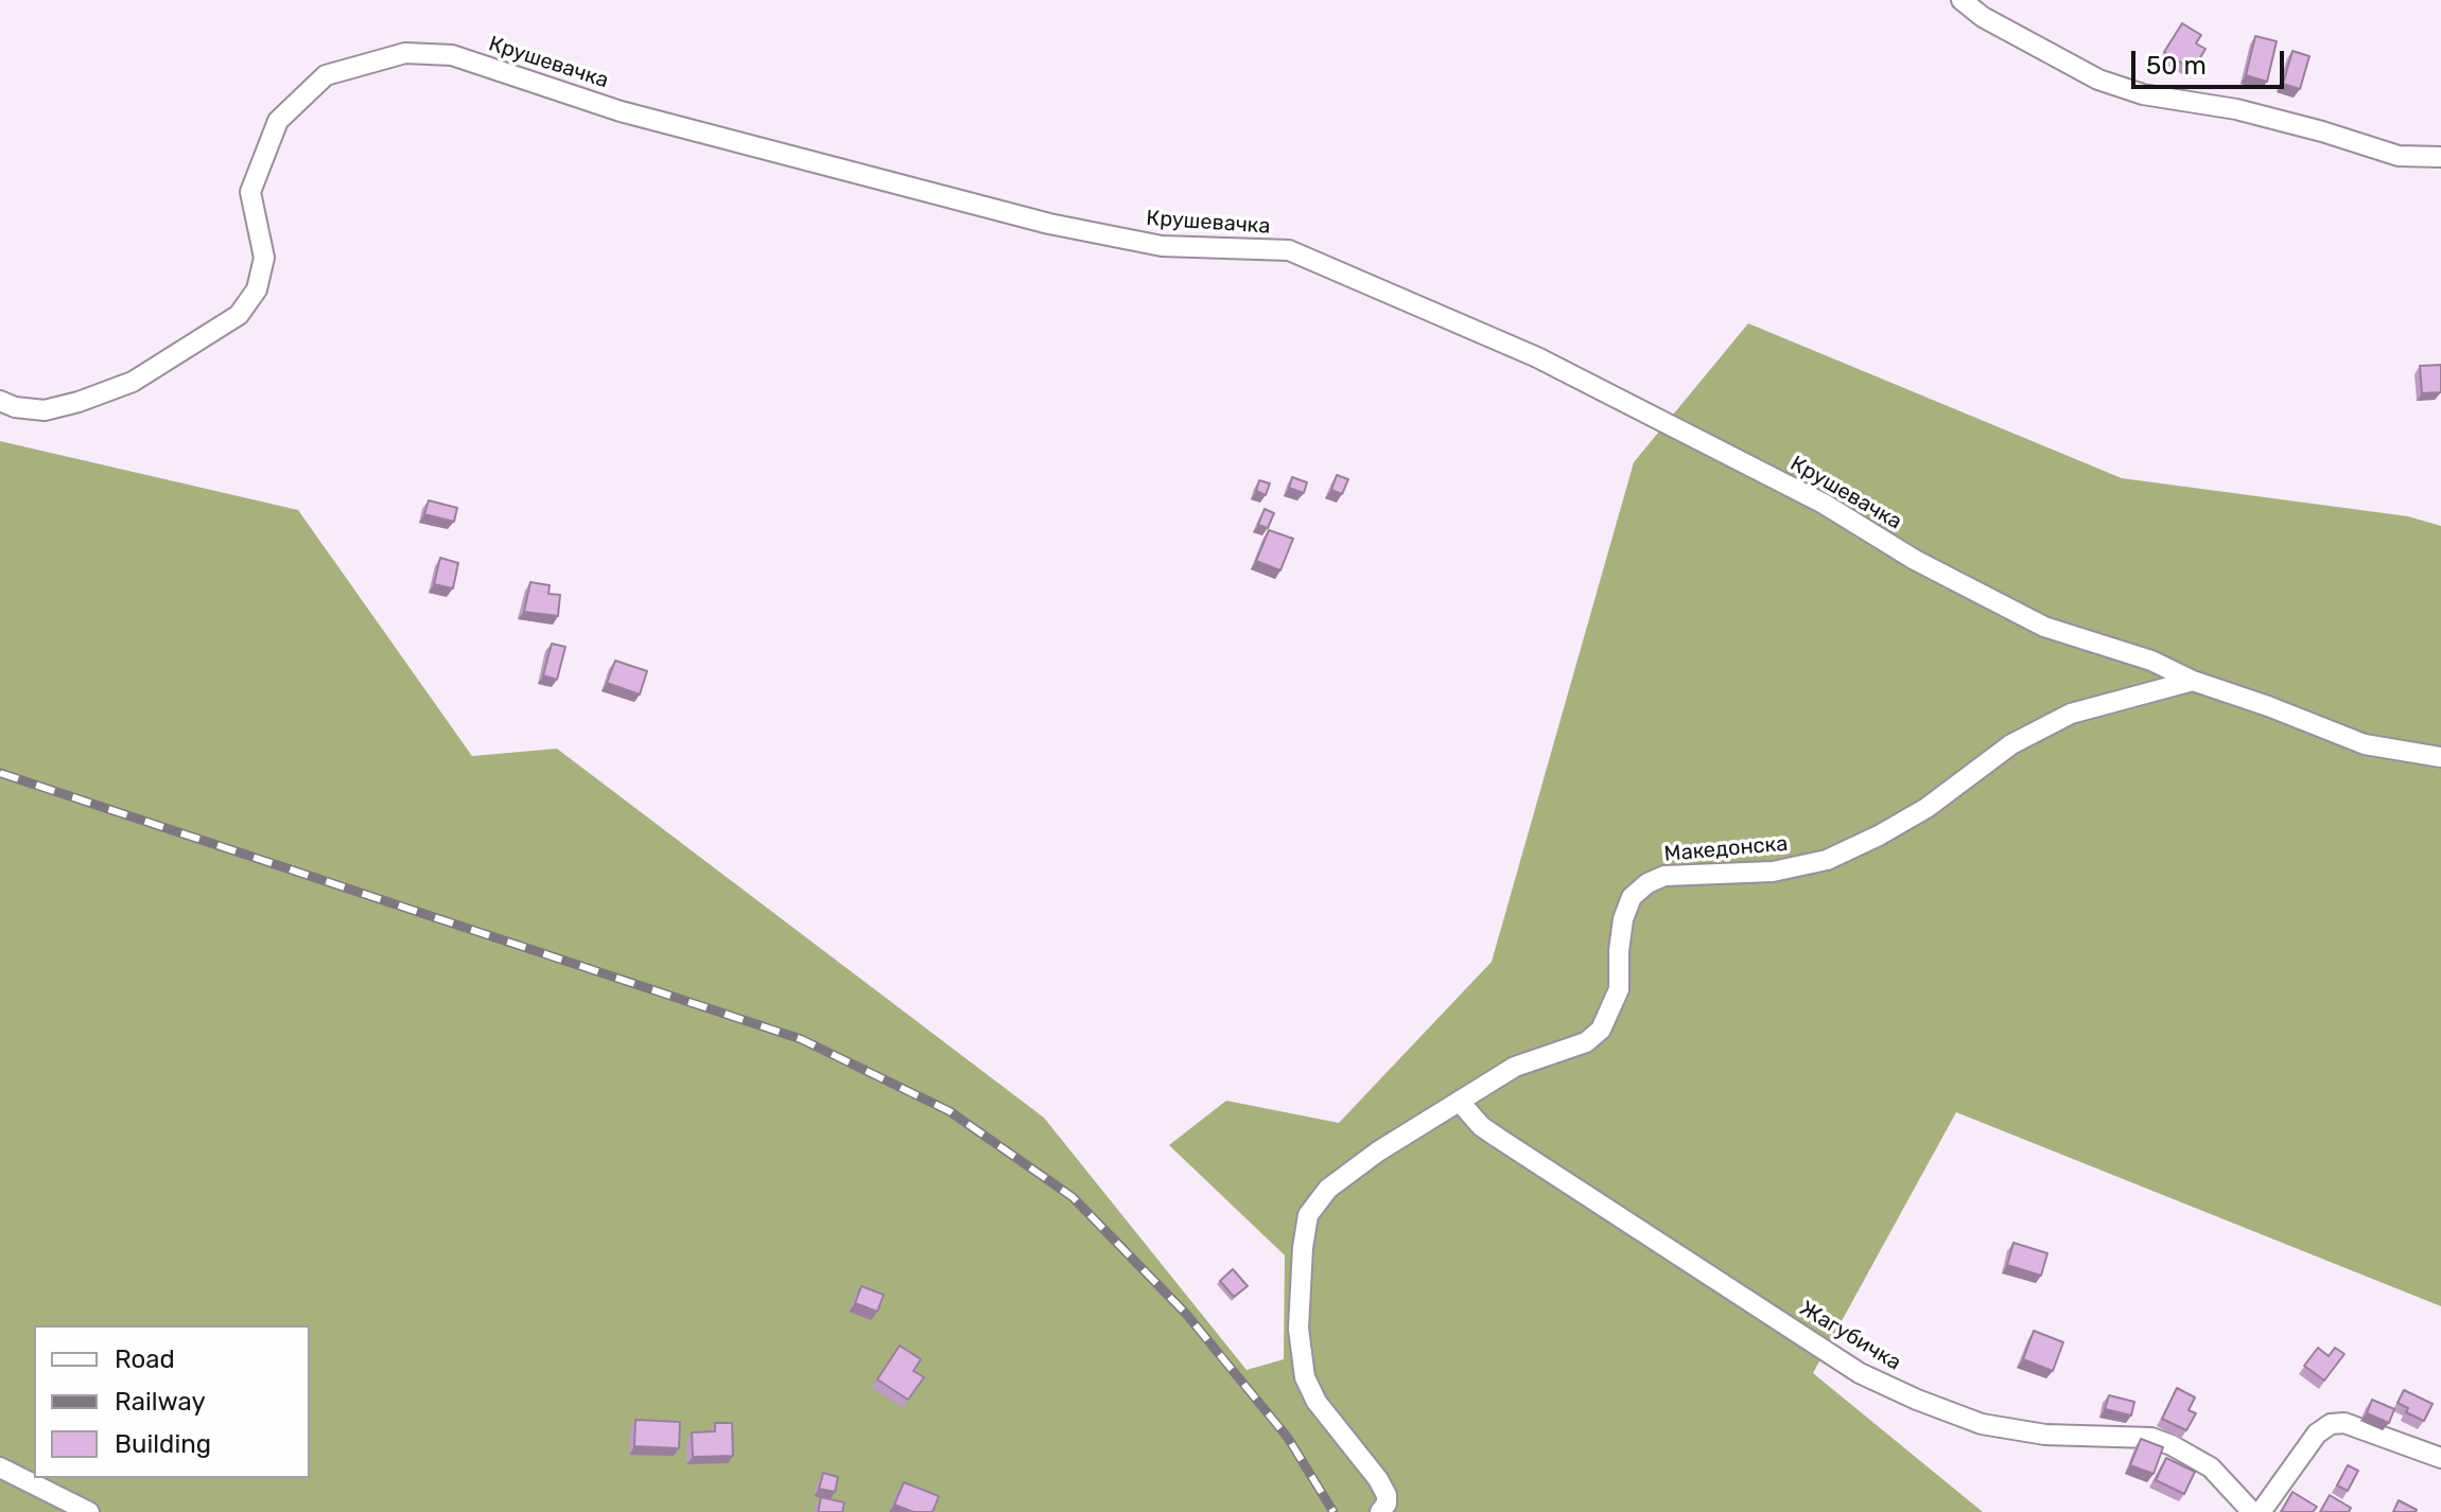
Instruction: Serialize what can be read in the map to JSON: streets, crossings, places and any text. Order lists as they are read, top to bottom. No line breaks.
{"streets":{"street":["Крушевачка","Македонска","Жагубичка"]},"crossings":[["Крушевачка","Македонска"],["Македонска","Жагубичка"]],"legend":["Road","Railway","Building"],"scale_bar":"50 m"}
